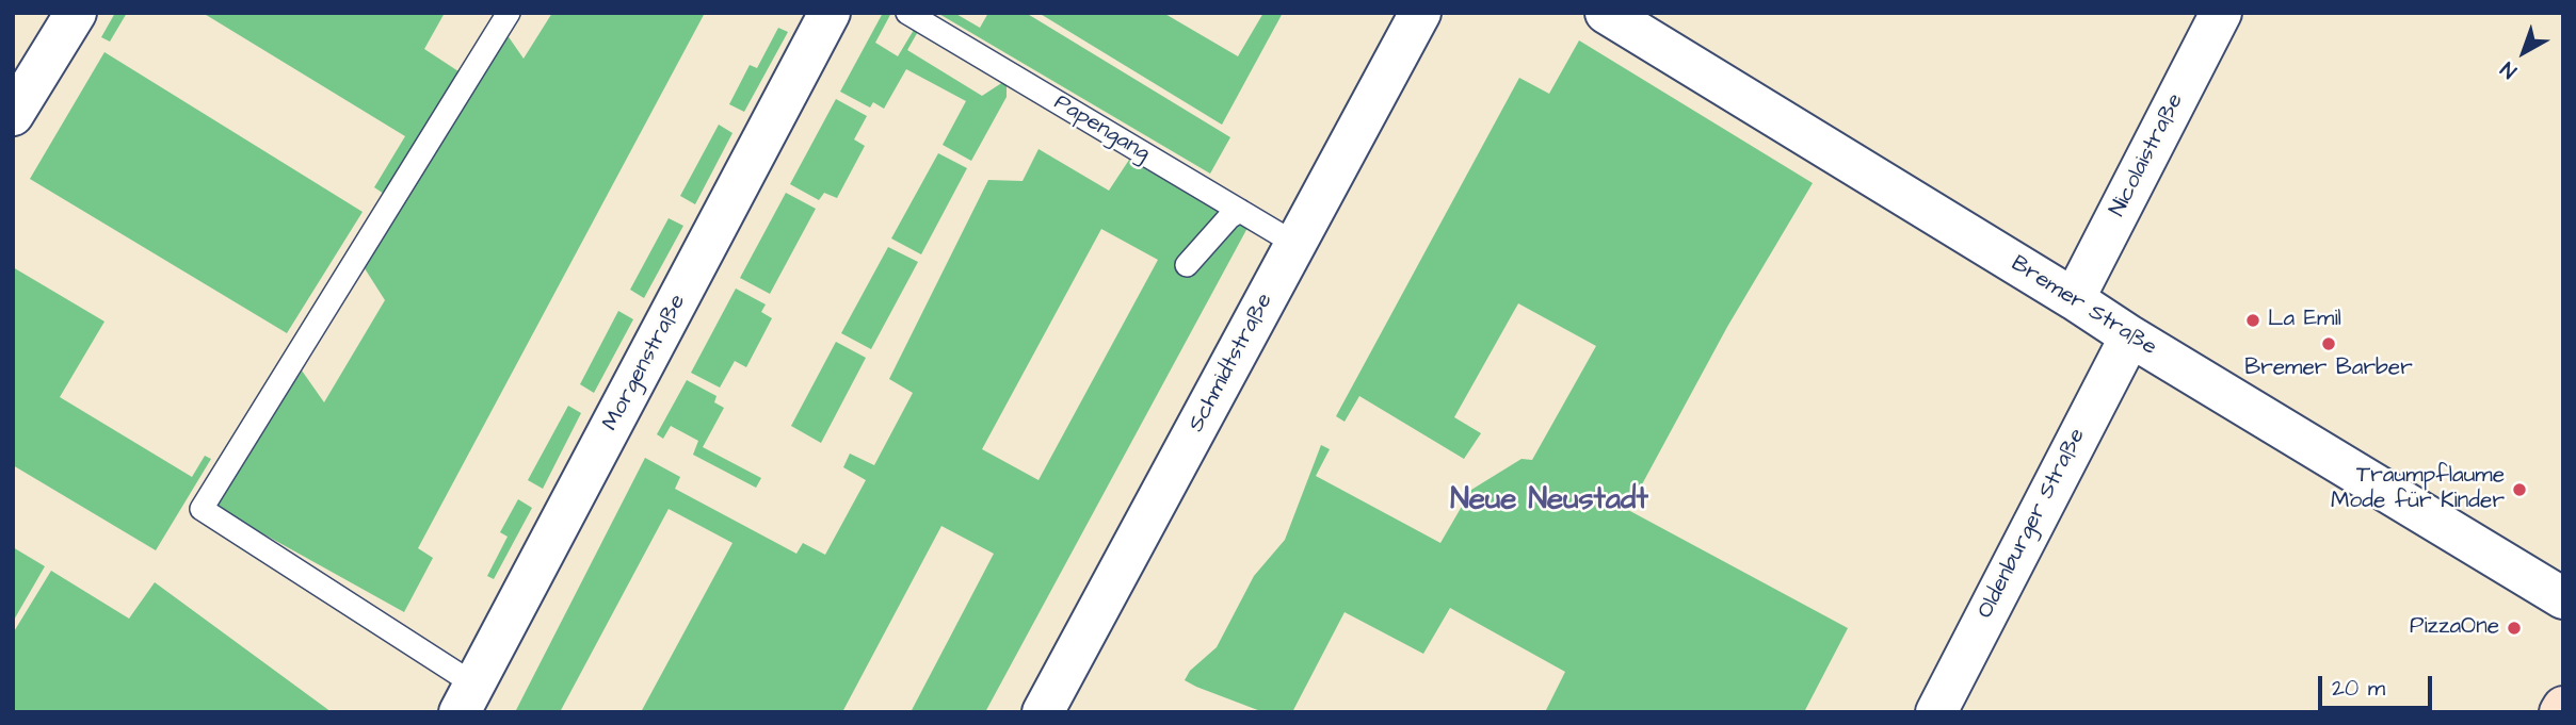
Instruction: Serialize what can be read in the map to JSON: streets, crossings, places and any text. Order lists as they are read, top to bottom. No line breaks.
{"streets":{"street":["Nicolaistraße","Bremer Straße","Morgenstraße","Schmidtstraße","Oldenburger Straße"],"lane":["Papengang"]},"crossings":[["Papengang","Schmidtstraße"],["Nicolaistraße","Bremer Straße"],["Bremer Straße","Oldenburger Straße"]],"districts":["Neue Neustadt"],"places":["La Emil","Bremer Barber","Traumpflaume Mode für Kinder","PizzaOne"],"scale_bar":"20 m","north":"bottom left"}
